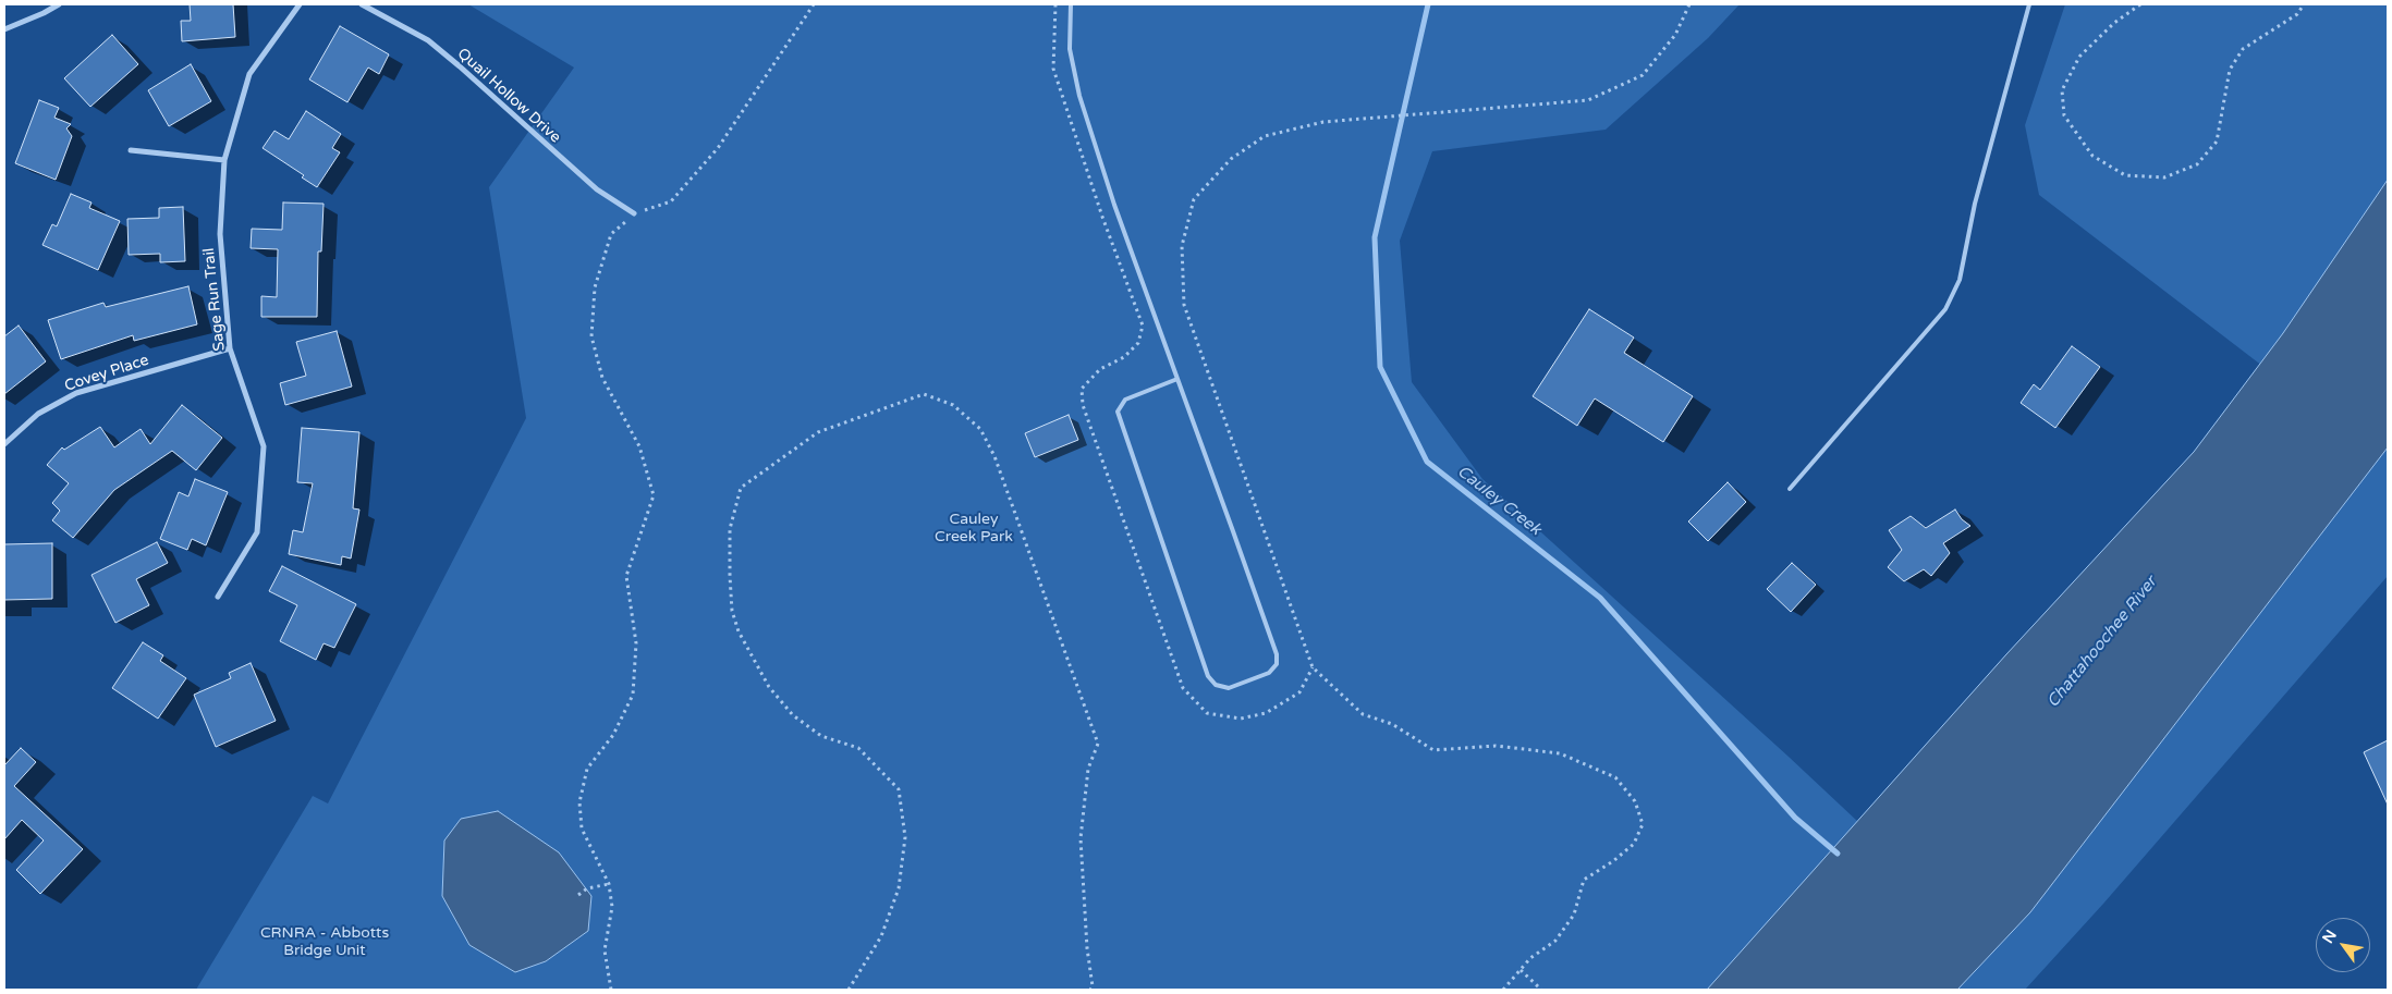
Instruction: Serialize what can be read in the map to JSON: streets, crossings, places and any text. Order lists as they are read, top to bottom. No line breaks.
{"streets":{"street":["Quail Hollow Drive","Sage Run Trail","Covey Place"]},"crossings":[["Sage Run Trail","Covey Place"]],"water":["Cauley Creek","Chattahoochee River"],"parks":["Cauley Creek Park","CRNRA - Abbotts Bridge Unit"],"north":"top left"}
